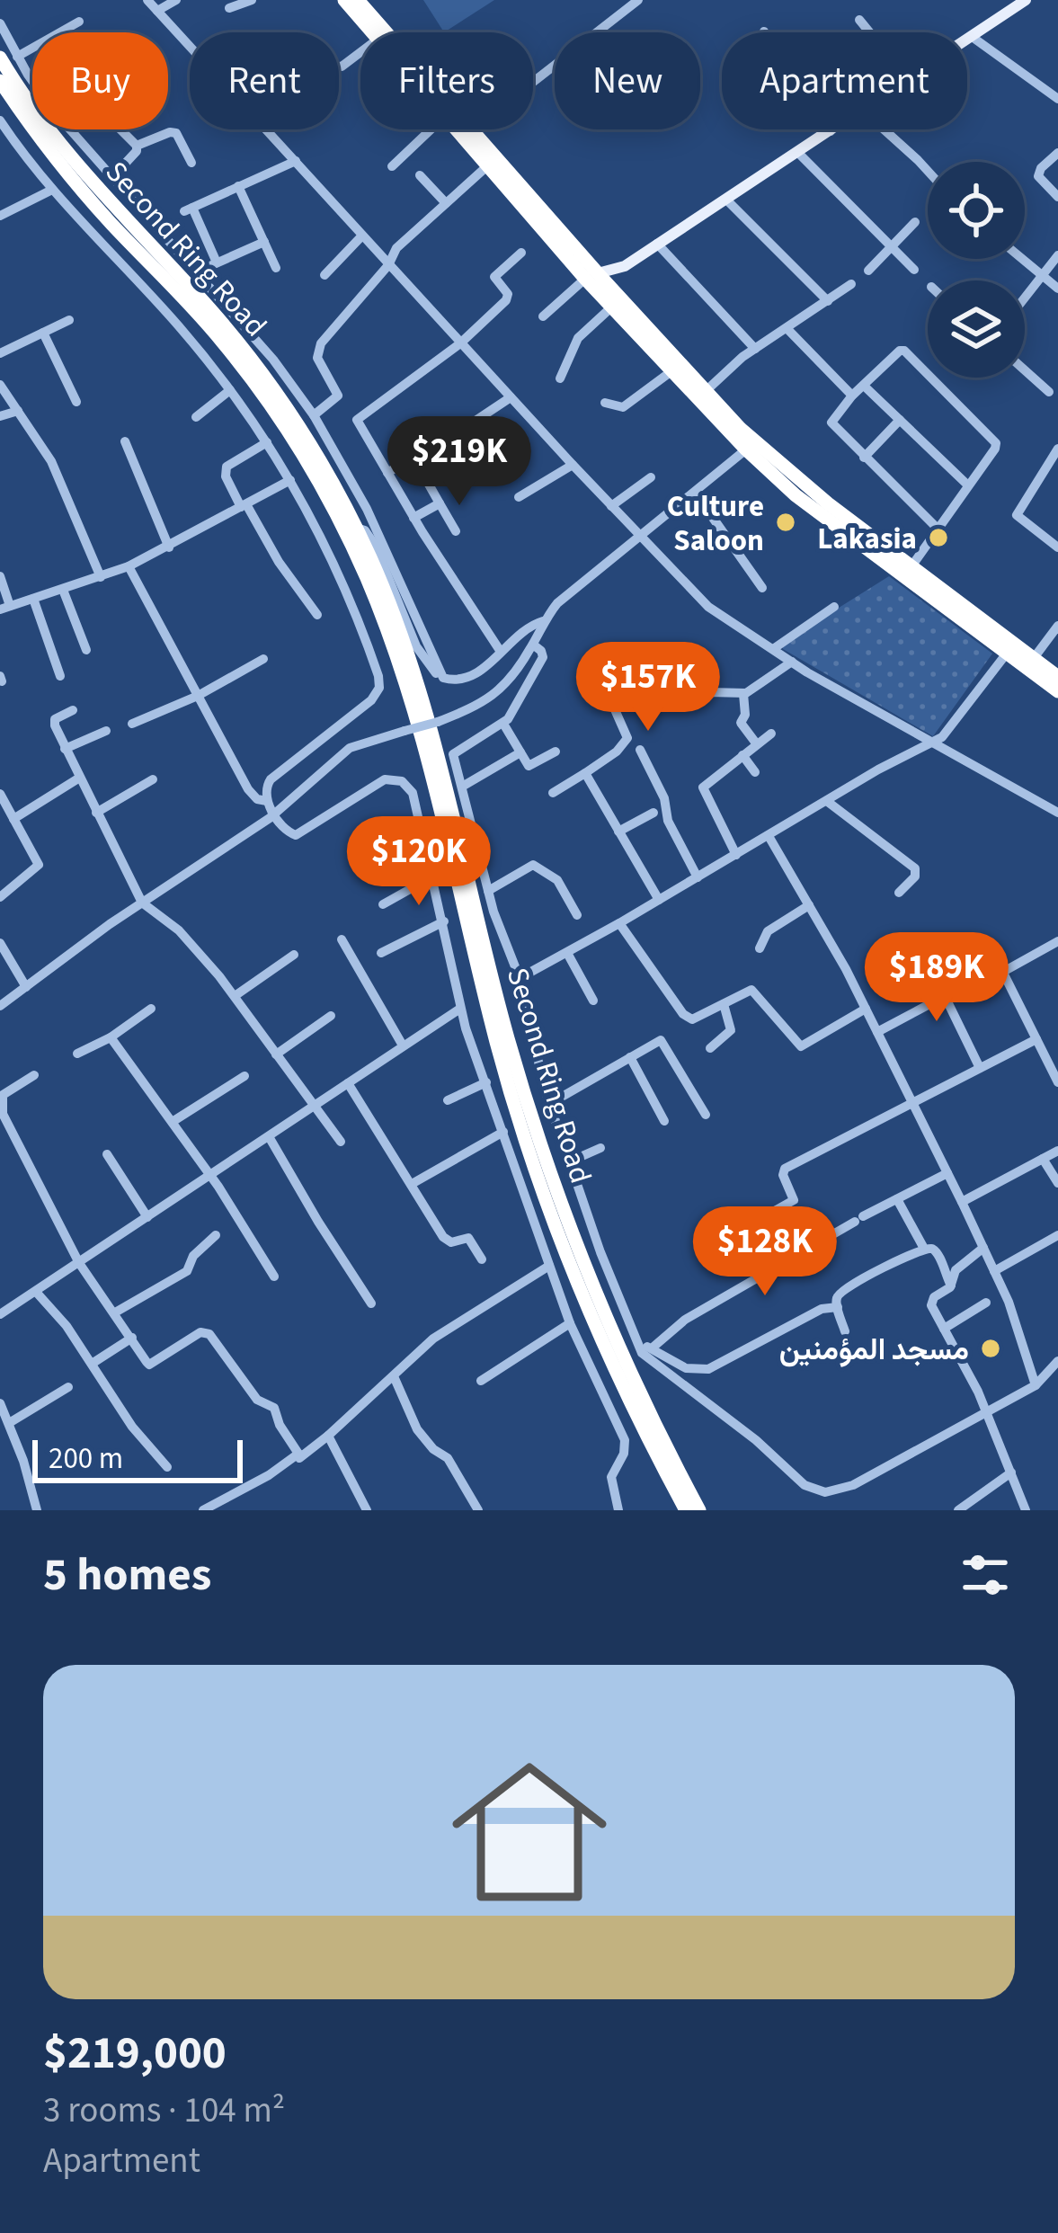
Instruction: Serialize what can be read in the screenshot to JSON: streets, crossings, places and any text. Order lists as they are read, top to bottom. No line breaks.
{"streets":{"highway":["Second Ring Road"]},"places":["Culture Saloon","Lakasia","مسجد المؤمنين"],"scale_bar":"200 m","page":{"chip":["Buy","Rent","Filters","New","Apartment"],"price":["$219K","$157K","$120K","$189K","$128K"],"scale":"200 m","heading":"5 homes","list":[{"name":"$219,000","note":"3 rooms · 104 m² · Apartment"}]}}
